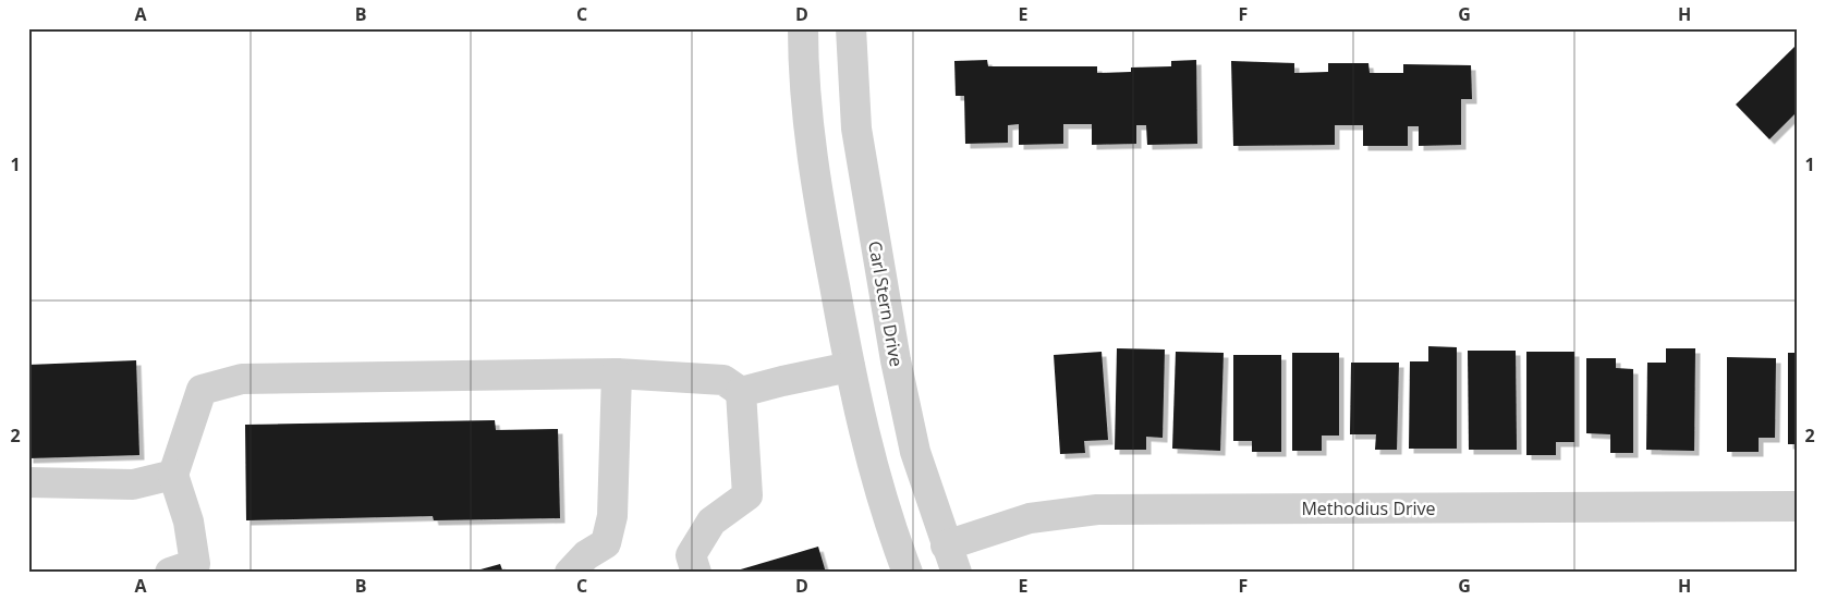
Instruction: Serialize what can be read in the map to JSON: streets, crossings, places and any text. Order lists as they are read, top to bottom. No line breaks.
{"streets":{"street":["Carl Stern Drive","Methodius Drive"]},"crossings":[["Carl Stern Drive","Methodius Drive"]],"grid":{"columns":["A","B","C","D","E","F","G","H"],"rows":["1","2"]}}
